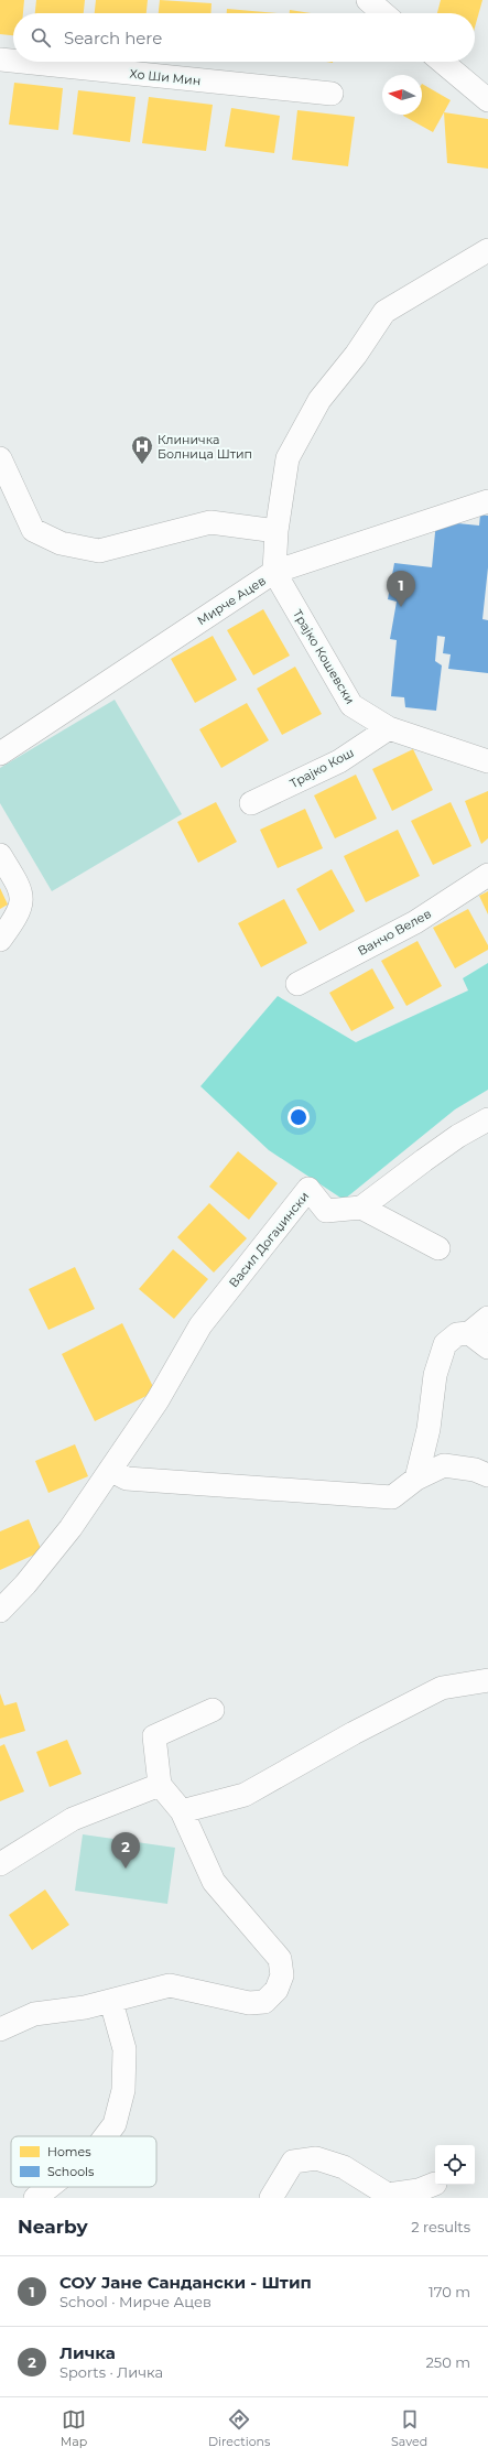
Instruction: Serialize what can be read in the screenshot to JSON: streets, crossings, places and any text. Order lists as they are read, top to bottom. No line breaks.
{"streets":{"street":["Хо Ши Мин","Мирче Ацев","Трајко Кошевски","Трајко Кош","Ванчо Велев","Васил Догаџински"]},"crossings":[["Мирче Ацев","Трајко Кошевски"],["Трајко Кошевски","Трајко Кош"]],"places":{"hospital":["Клиничка Болница Штип"]},"legend":["Homes","Schools"],"north":"left","page":{"search":"Search here","pins":["1","2"],"heading":["Nearby","2 results"],"list":[{"mark":"1","name":"СОУ Јане Сандански - Штип","note":"School · Мирче Ацев","value":"170 m"},{"mark":"2","name":"Личка","note":"Sports · Личка","value":"250 m"}],"nav":["Map","Directions","Saved"]}}
